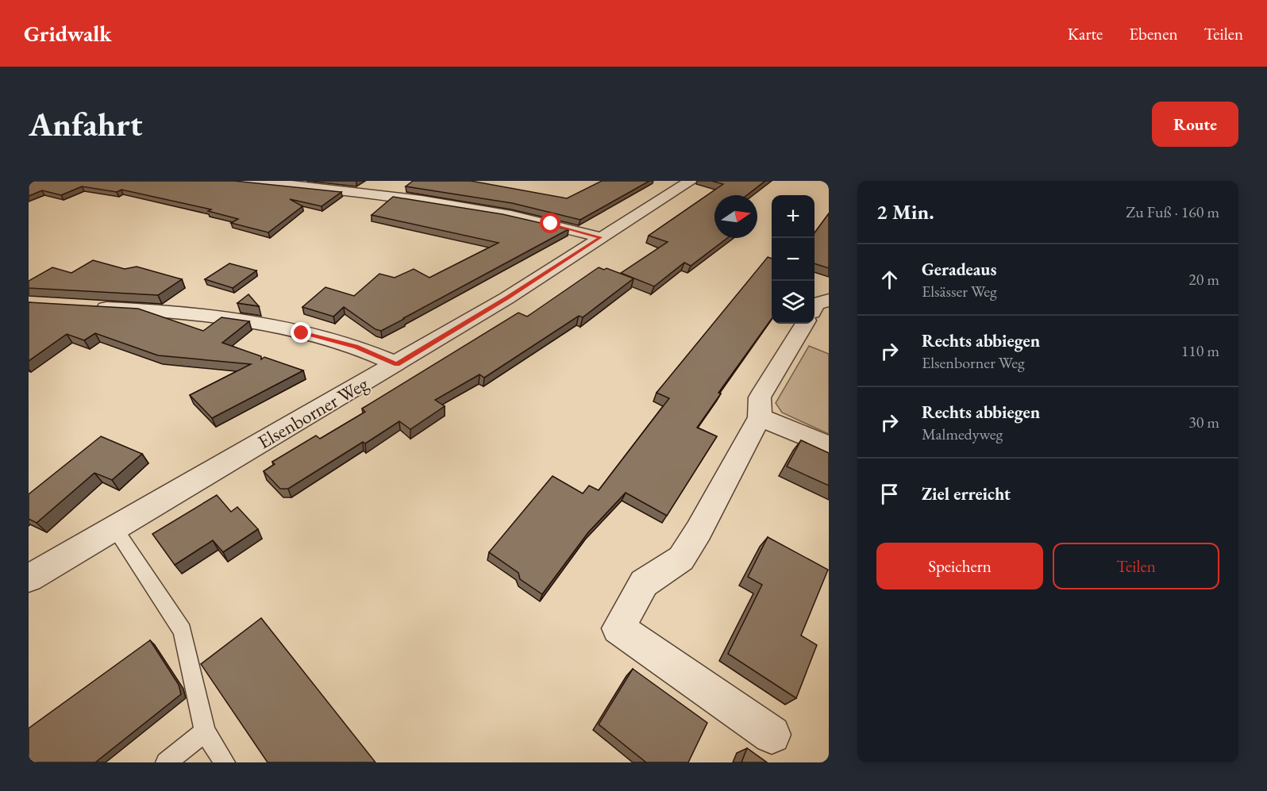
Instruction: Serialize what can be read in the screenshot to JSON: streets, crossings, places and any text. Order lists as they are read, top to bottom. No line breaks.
{"streets":{"street":["Elsenborner Weg"]},"north":"right","page":{"header":"Gridwalk","nav":["Karte","Ebenen","Teilen"],"buttons":["Route",["Speichern","Teilen"]],"title":"Anfahrt","heading":["2 Min.","Zu Fuß · 160 m"],"map_buttons":["+","−"],"list":[["Geradeaus","Elsässer Weg","20 m"],["Rechts abbiegen","Elsenborner Weg","110 m"],["Rechts abbiegen","Malmedyweg","30 m"],"Ziel erreicht"]}}
